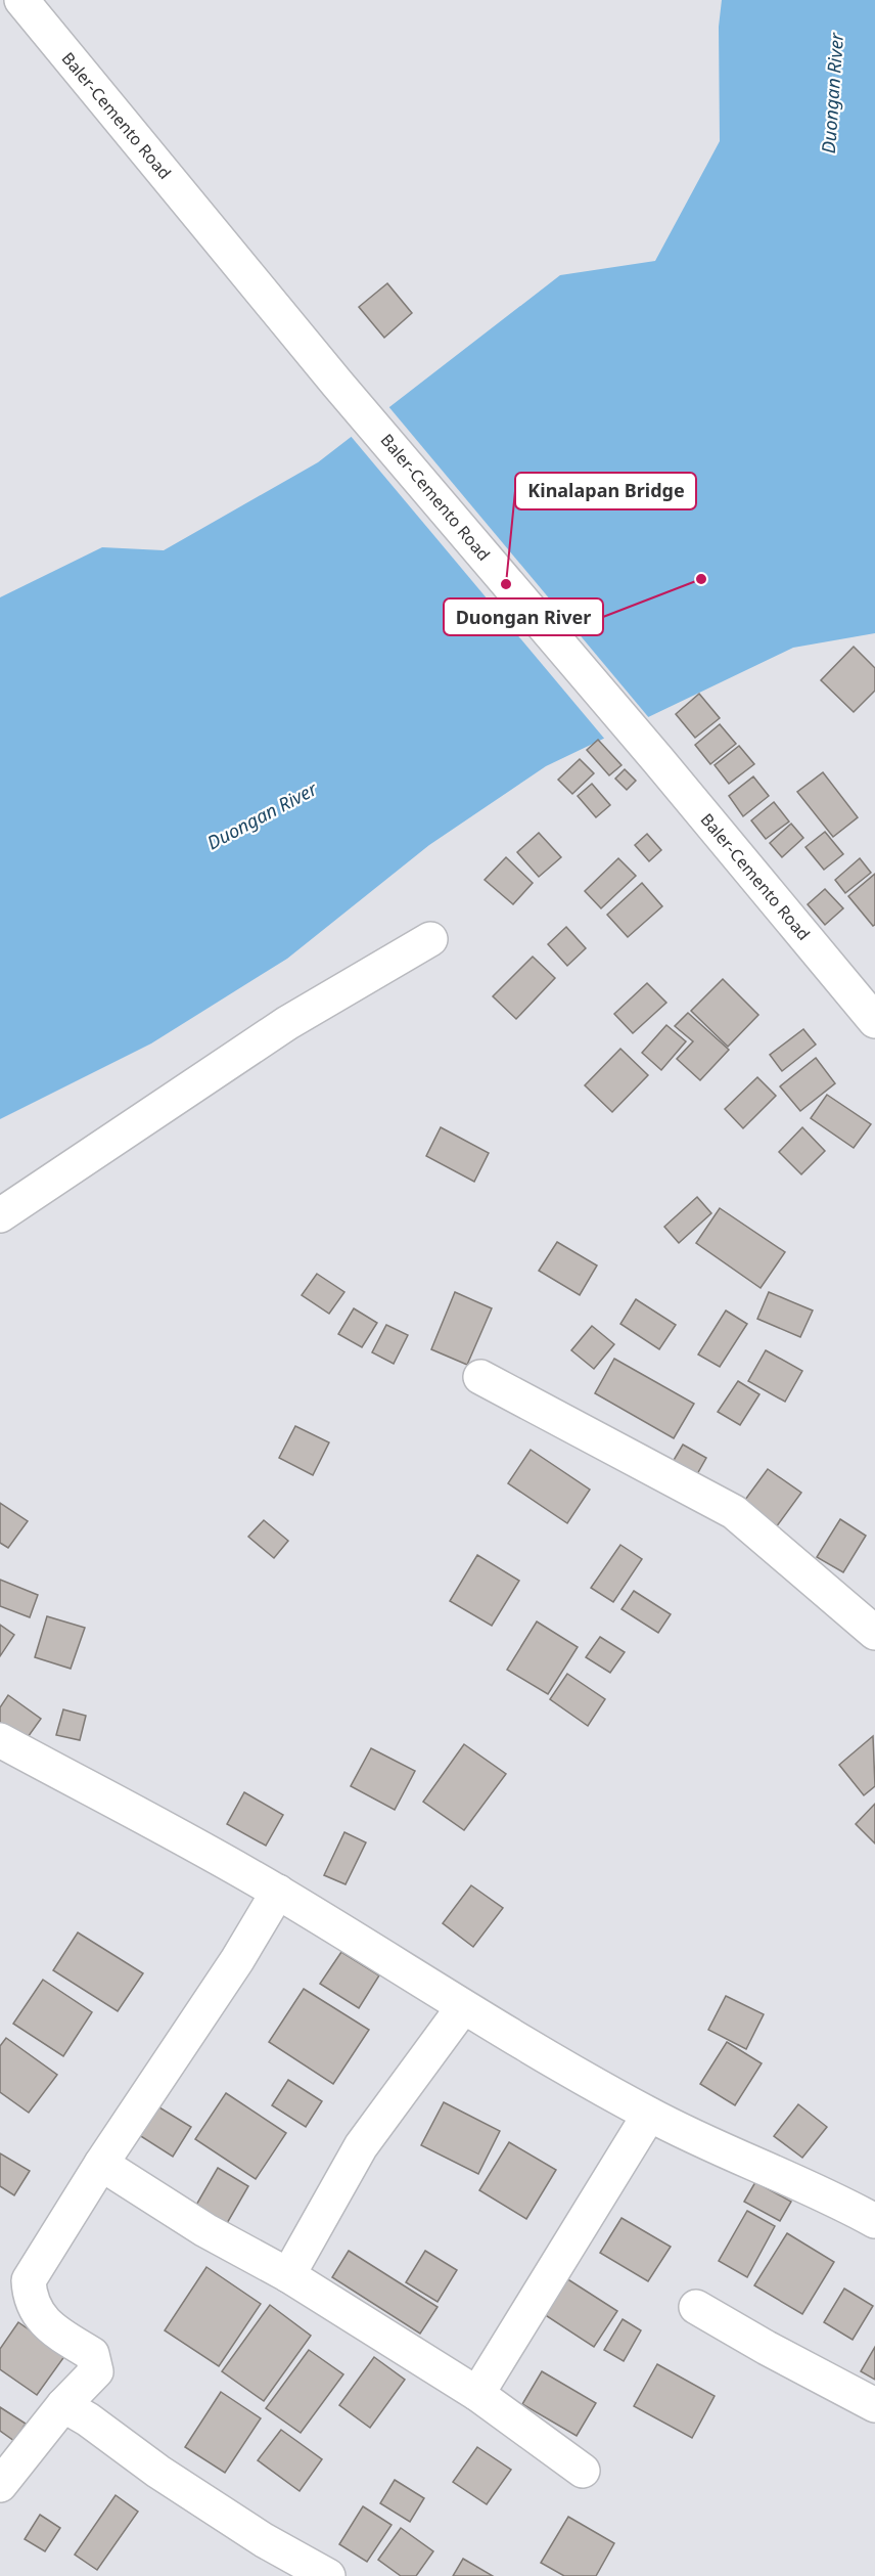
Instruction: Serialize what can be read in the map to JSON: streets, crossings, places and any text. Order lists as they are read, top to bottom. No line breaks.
{"streets":{"street":["Baler-Cemento Road"]},"water":["Duongan River"],"places":["Duongan River","Kinalapan Bridge"]}
